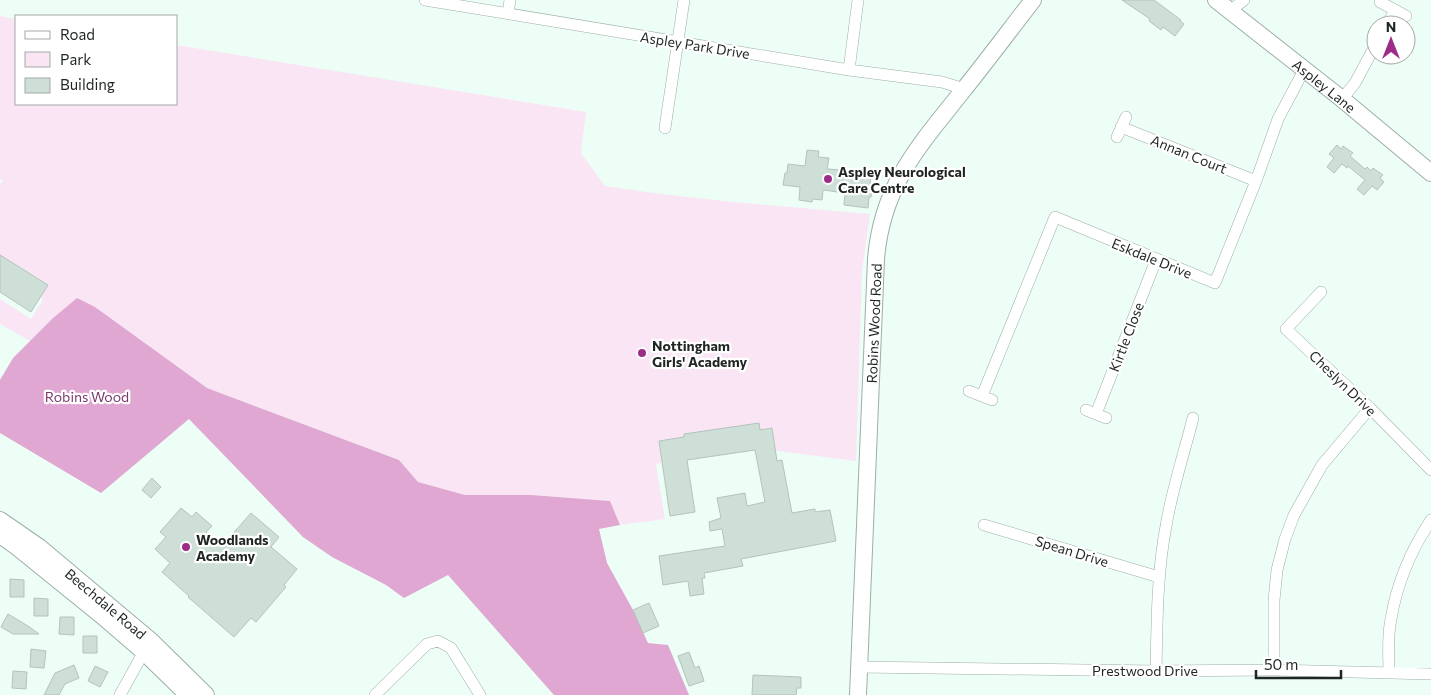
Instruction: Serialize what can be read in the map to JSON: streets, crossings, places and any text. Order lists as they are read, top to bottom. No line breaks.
{"streets":{"street":["Aspley Park Drive","Aspley Lane","Annan Court","Eskdale Drive","Robins Wood Road","Kirtle Close","Cheslyn Drive","Spean Drive","Beechdale Road","Prestwood Drive"]},"crossings":[["Aspley Park Drive","Robins Wood Road"],["Aspley Lane","Eskdale Drive"],["Annan Court","Eskdale Drive"],["Eskdale Drive","Kirtle Close"],["Robins Wood Road","Prestwood Drive"]],"parks":["Robins Wood"],"places":["Aspley Neurological Care Centre","Nottingham Girls' Academy","Woodlands Academy"],"legend":["Road","Park","Building"],"scale_bar":"50 m","north":"top"}
